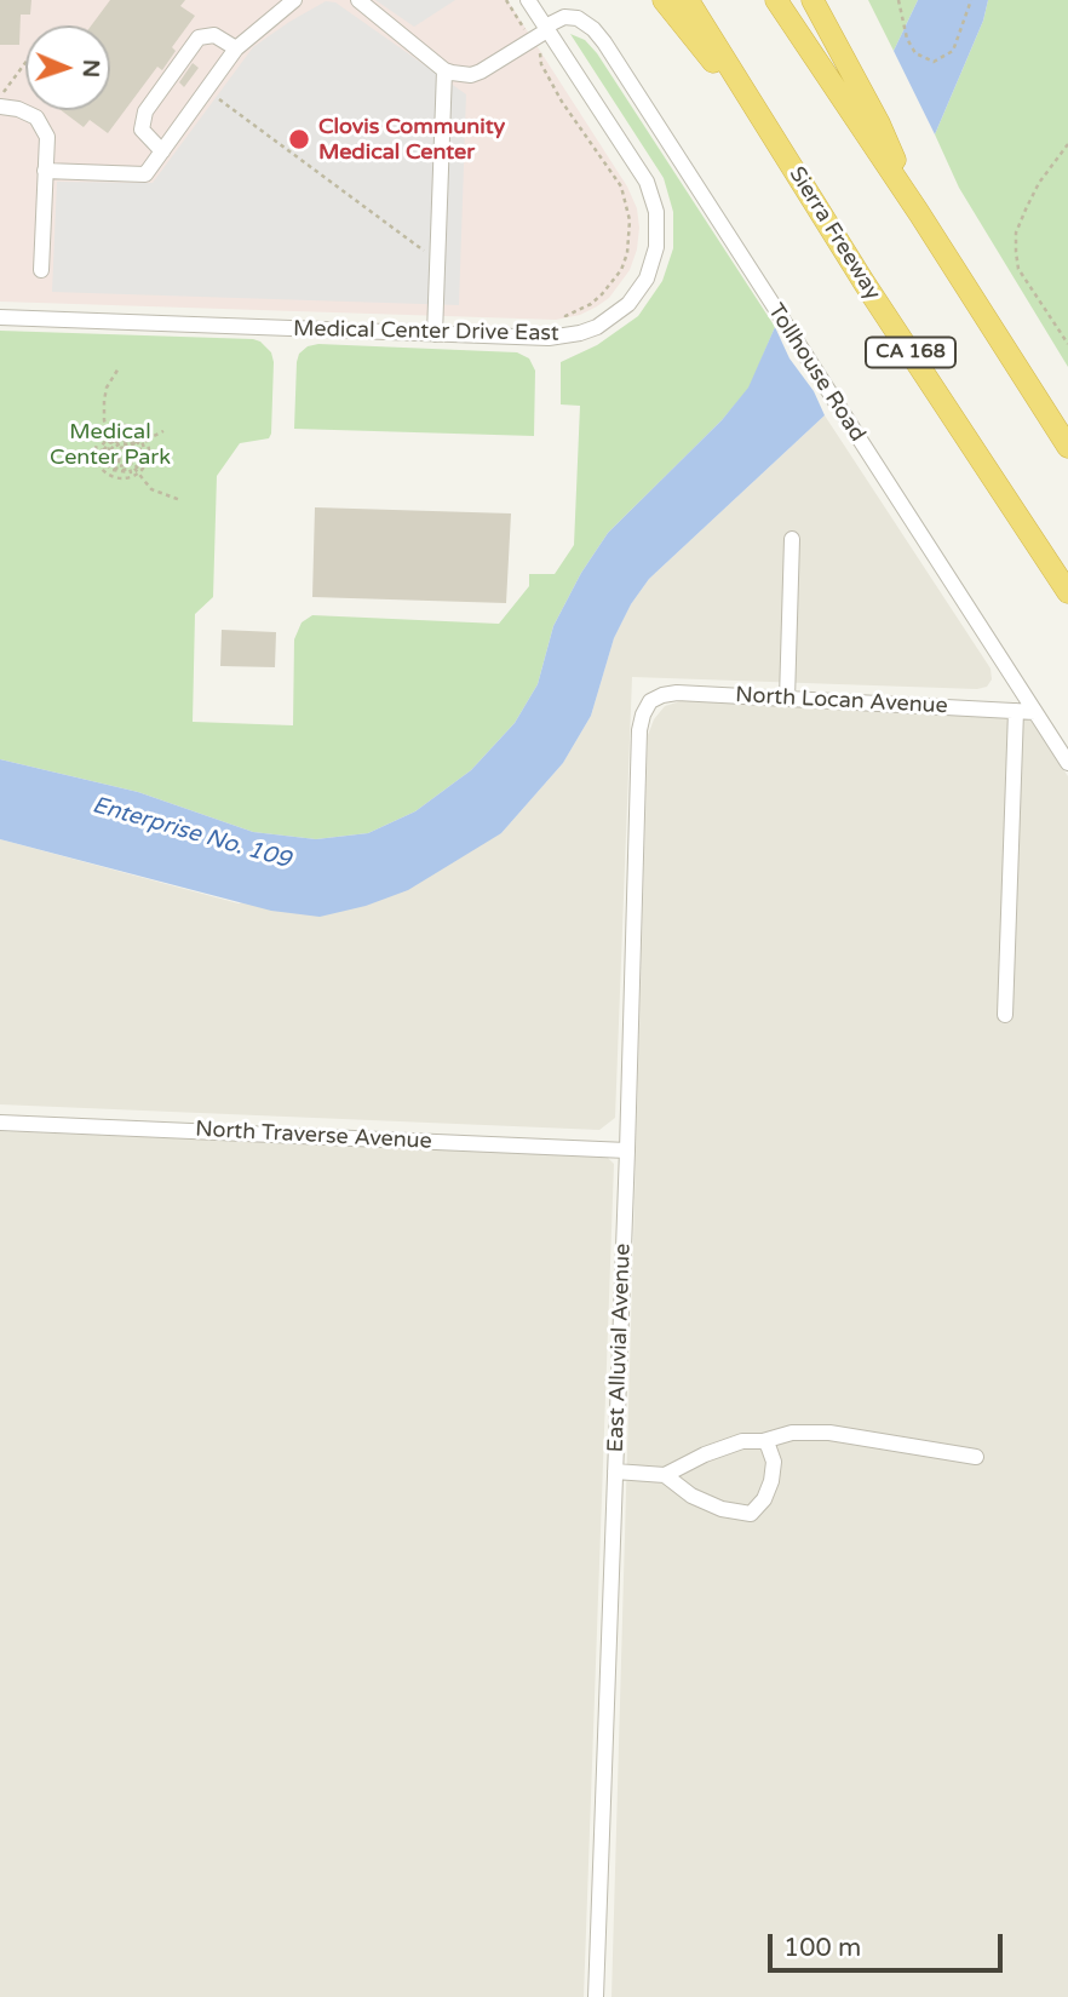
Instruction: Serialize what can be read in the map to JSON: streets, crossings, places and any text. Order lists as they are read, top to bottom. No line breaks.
{"streets":{"highway":["Sierra Freeway","CA 168"],"street":["Medical Center Drive East","Tollhouse Road","North Locan Avenue","North Traverse Avenue","East Alluvial Avenue"]},"crossings":[["Medical Center Drive East","Tollhouse Road"],["Tollhouse Road","North Locan Avenue"],["North Locan Avenue","East Alluvial Avenue"],["North Traverse Avenue","East Alluvial Avenue"]],"water":["Enterprise No. 109"],"parks":["Medical Center Park"],"places":["Clovis Community Medical Center"],"scale_bar":"100 m","north":"right"}
